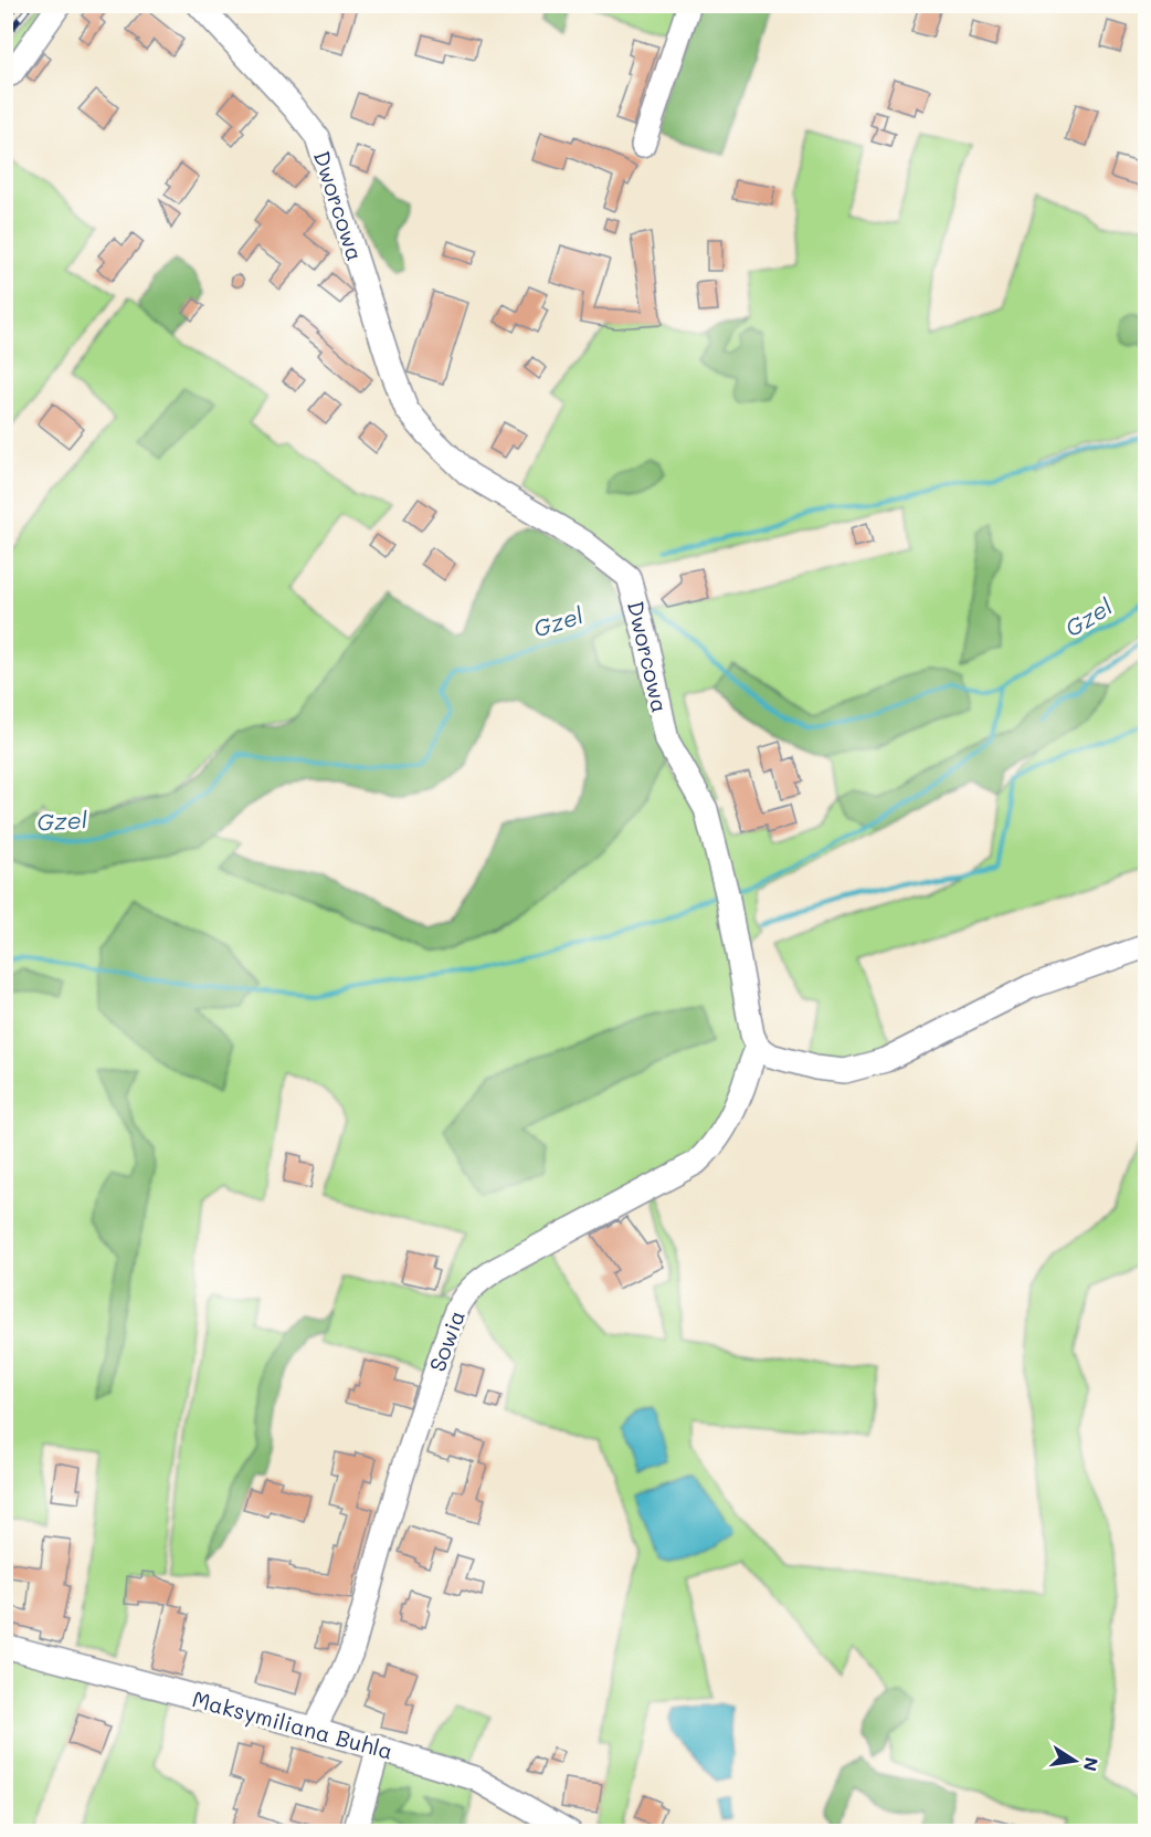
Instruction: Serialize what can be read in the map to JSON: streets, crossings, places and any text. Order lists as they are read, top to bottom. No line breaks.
{"streets":{"street":["Dworcowa","Sowia","Maksymiliana Buhla"]},"crossings":[["Dworcowa","Sowia"],["Sowia","Maksymiliana Buhla"]],"water":["Gzel"],"north":"right"}
